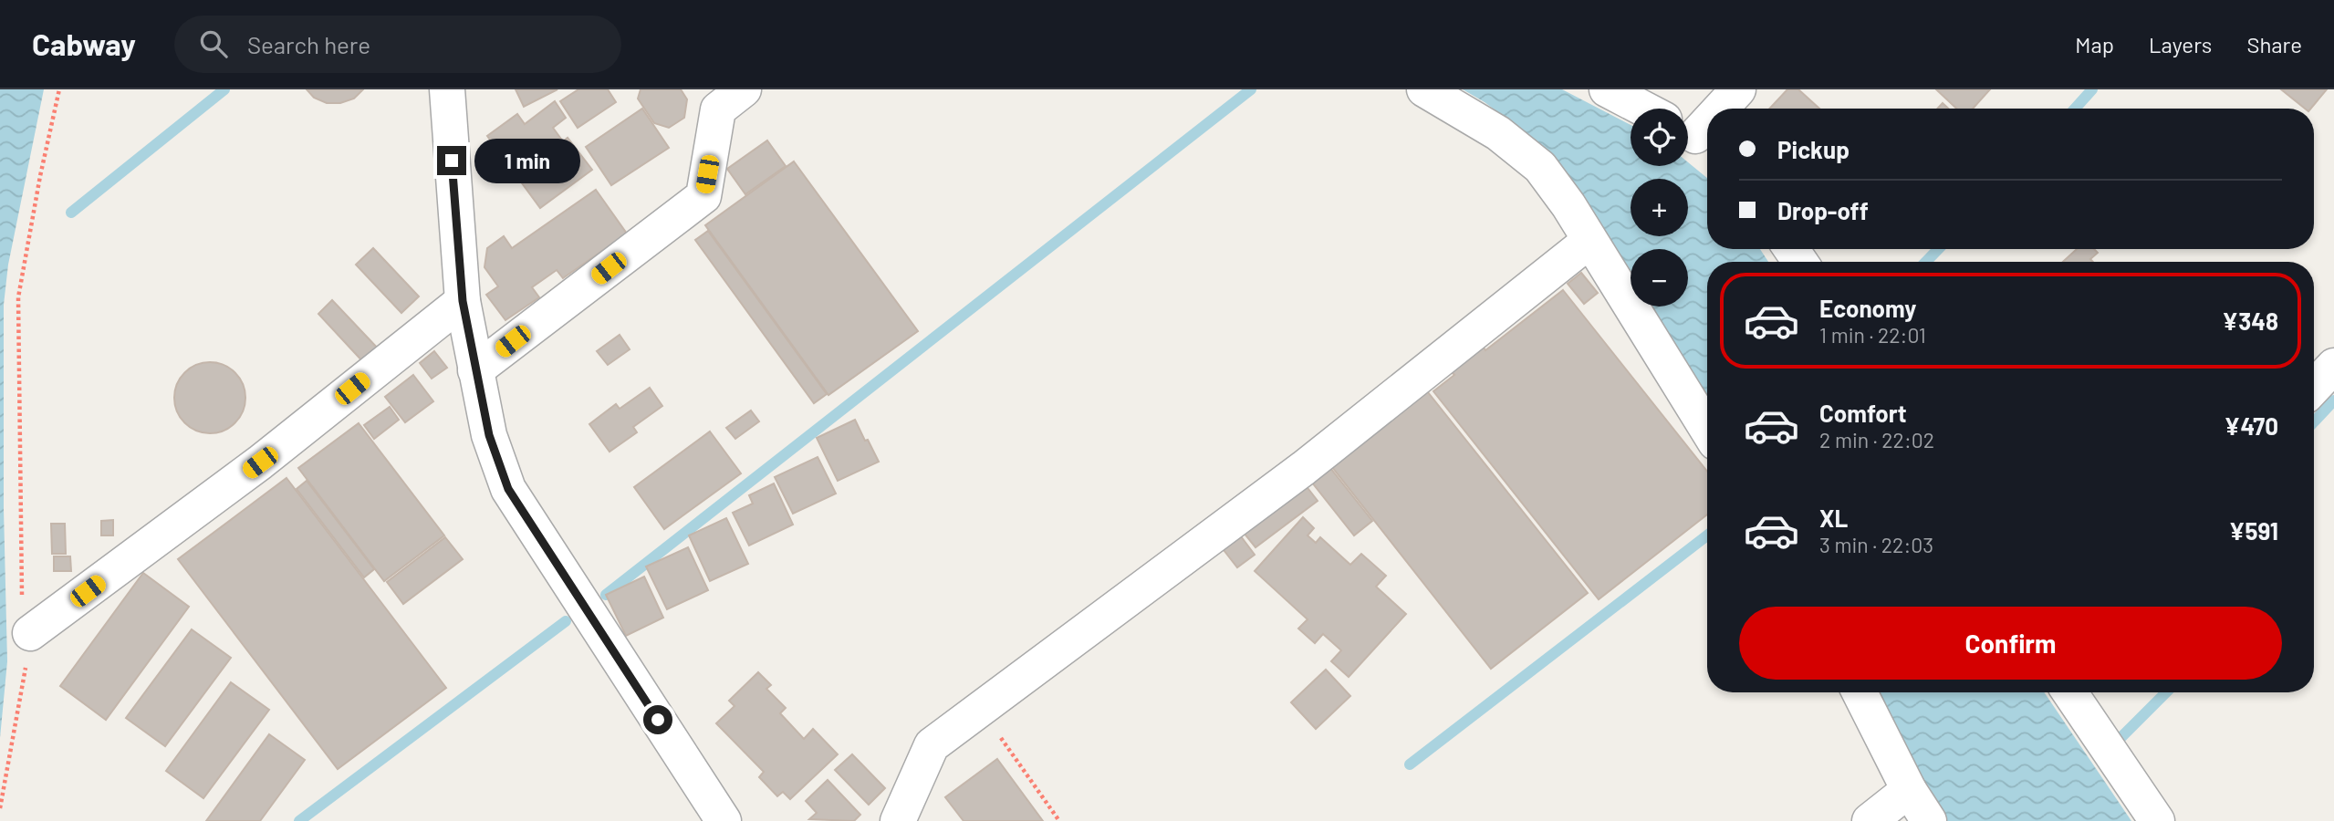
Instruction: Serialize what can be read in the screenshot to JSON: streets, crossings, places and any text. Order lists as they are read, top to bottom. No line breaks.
{"page":{"header":"Cabway","search":"Search here","nav":["Map","Layers","Share"],"map_buttons":["+","−"],"banner":["Pickup","Drop-off"],"bubble":"1 min","list":[{"name":"Economy","note":"1 min · 22:01","value":"¥348"},{"name":"Comfort","note":"2 min · 22:02","value":"¥470"},{"name":"XL","note":"3 min · 22:03","value":"¥591"}],"buttons":"Confirm"}}
